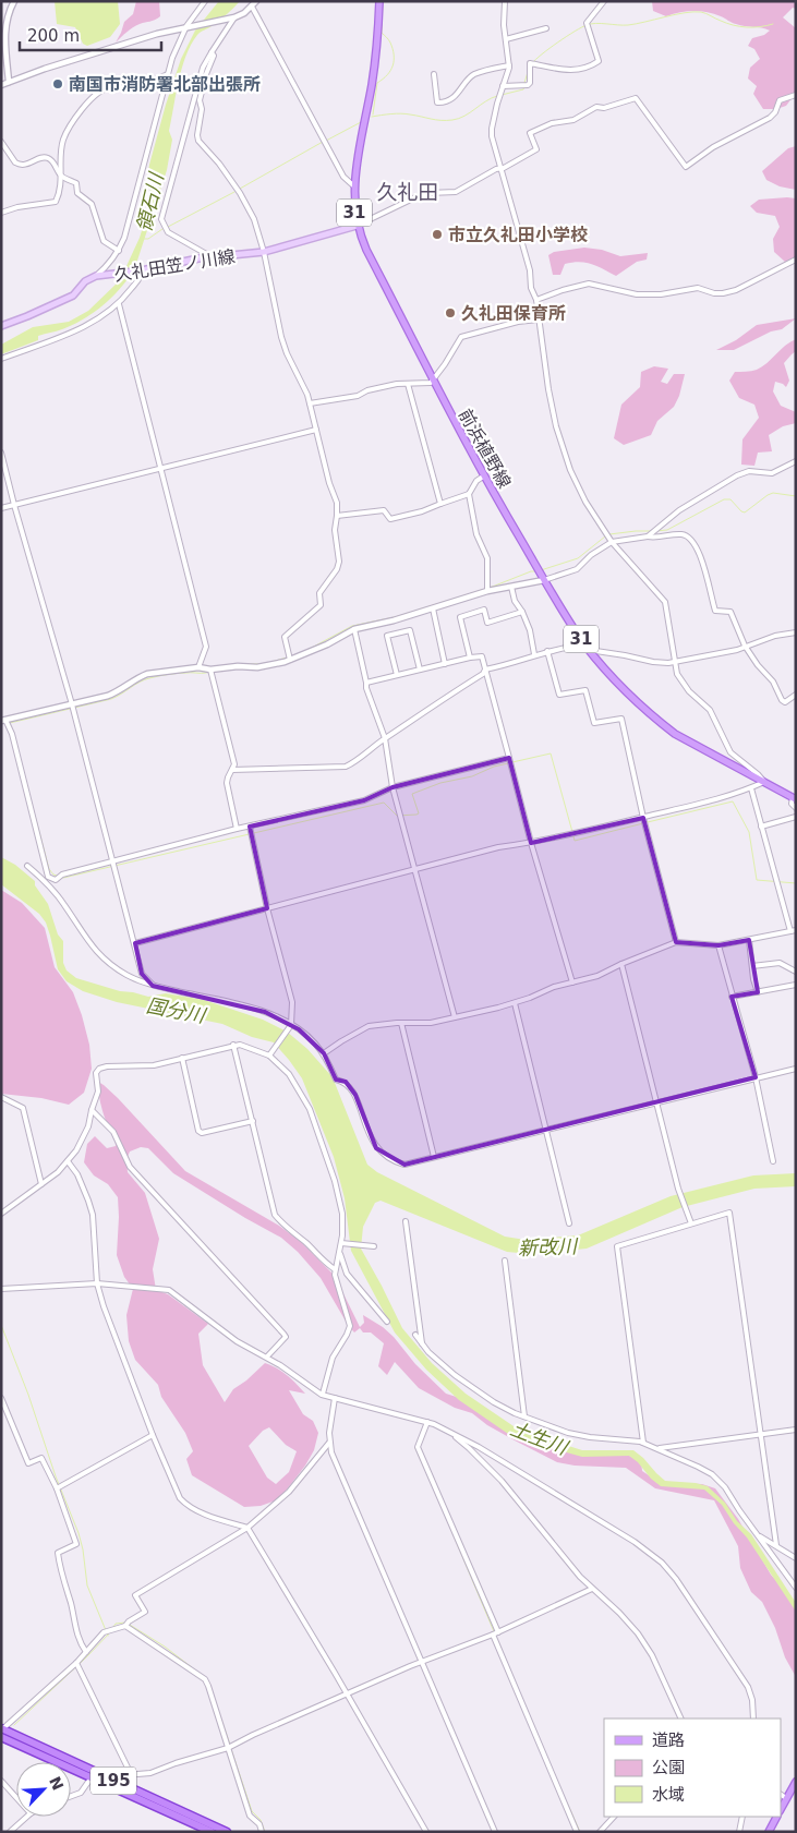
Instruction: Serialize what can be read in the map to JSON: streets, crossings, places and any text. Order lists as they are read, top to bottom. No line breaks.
{"streets":{"highway":["195"],"main road":["31","久礼田笠ノ川線","前浜植野線"]},"crossings":[["久礼田笠ノ川線","前浜植野線"]],"districts":["久礼田"],"water":["領石川","国分川","新改川","土生川"],"places":["南国市消防署北部出張所","市立久礼田小学校","久礼田保育所"],"legend":["道路","公園","水域"],"scale_bar":"200 m","north":"top right"}
